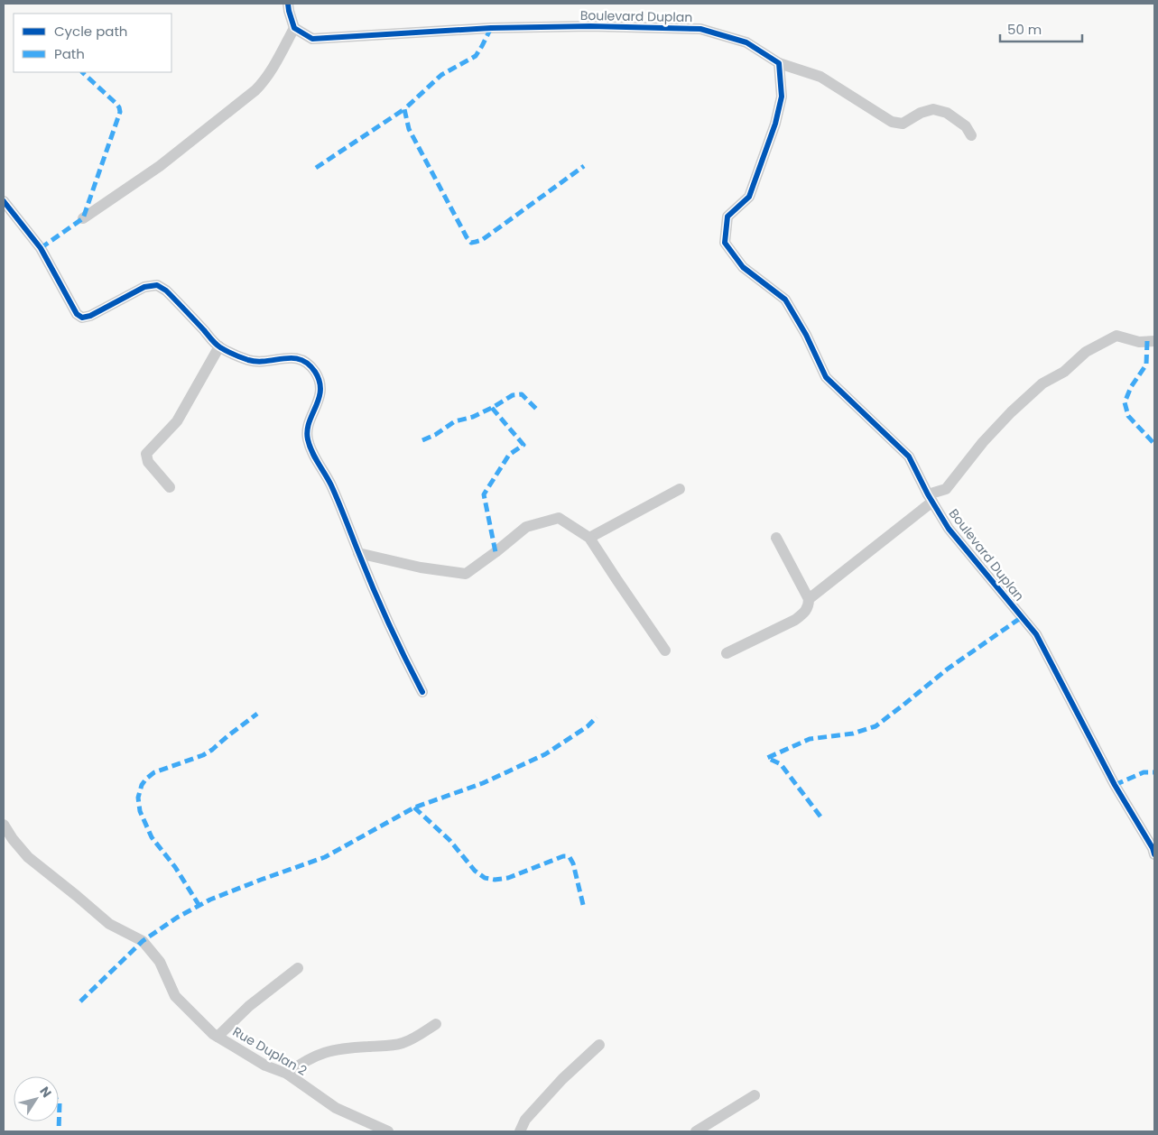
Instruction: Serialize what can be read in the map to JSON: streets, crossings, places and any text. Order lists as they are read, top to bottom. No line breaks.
{"streets":{"street":["Boulevard Duplan","Rue Duplan 2"]},"legend":["Cycle path","Path"],"scale_bar":"50 m","north":"top right"}
